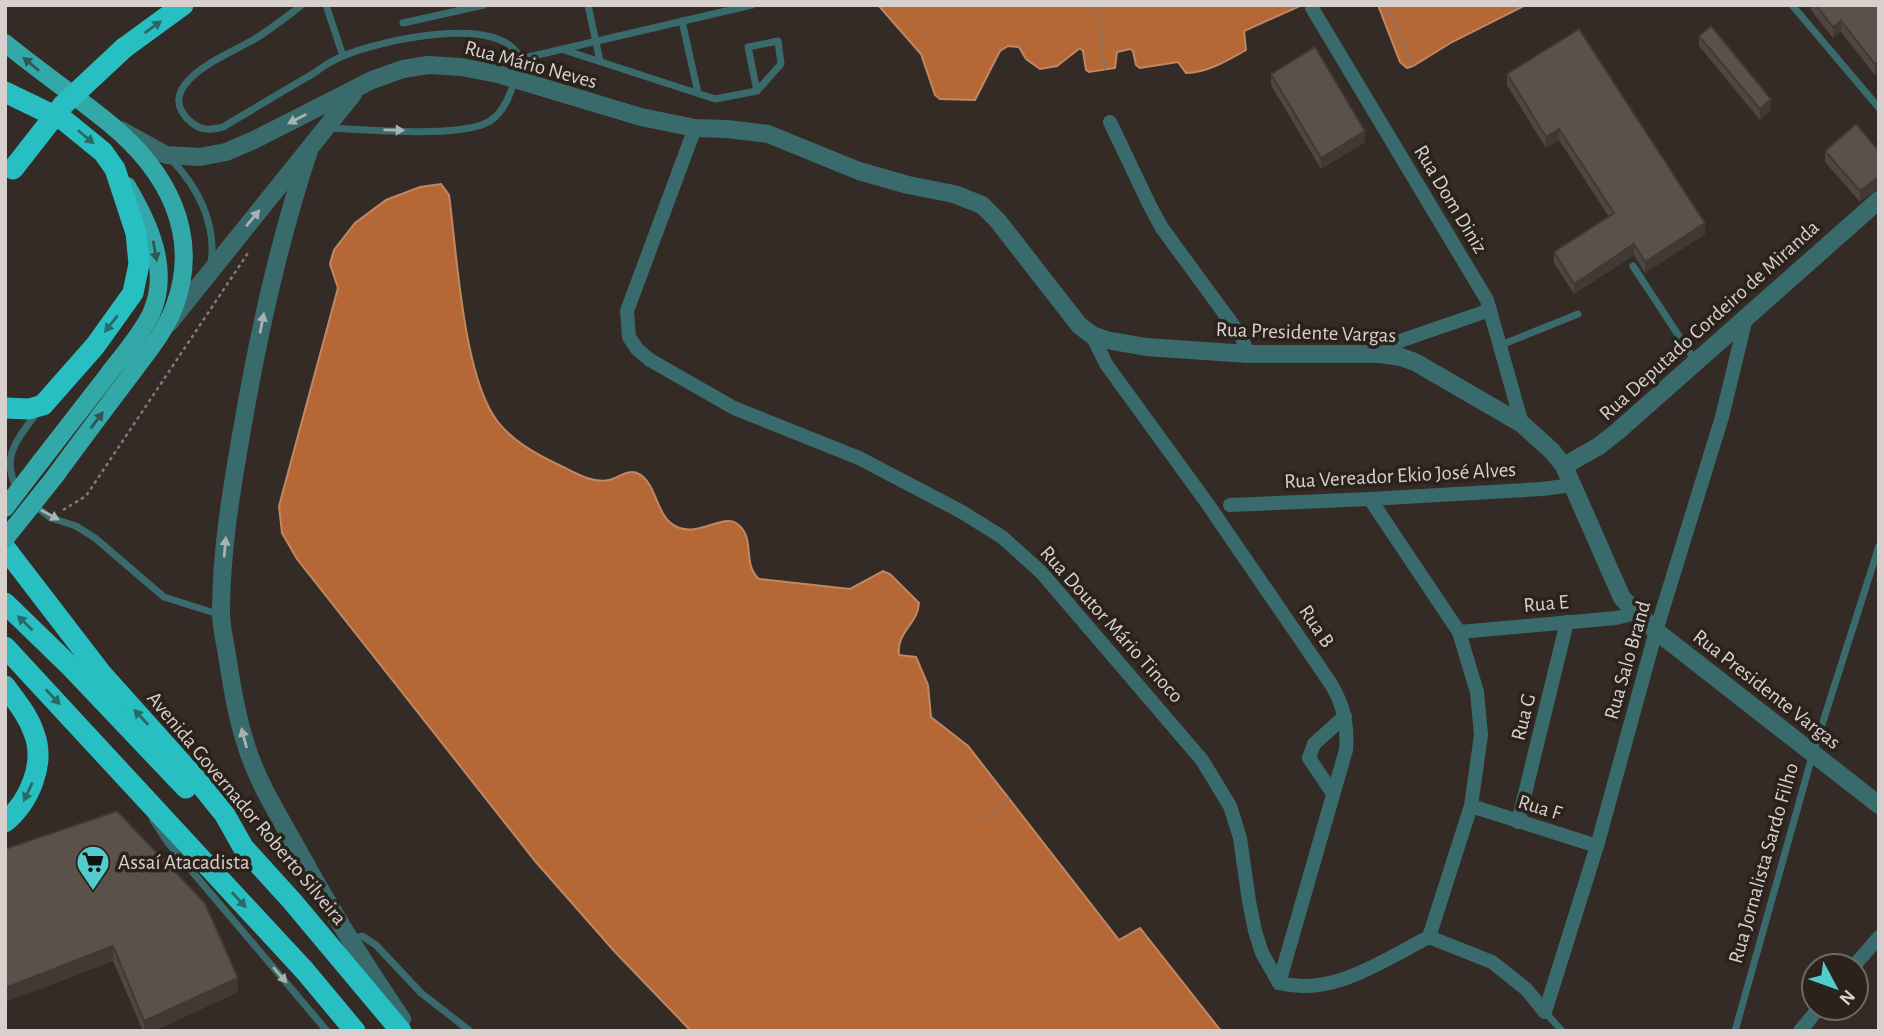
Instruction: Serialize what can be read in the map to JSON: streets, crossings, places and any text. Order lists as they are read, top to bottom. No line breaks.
{"streets":{"highway":["Avenida Governador Roberto Silveira"],"street":["Rua Mário Neves","Rua Dom Diniz","Rua Deputado Cordeiro de Miranda","Rua Presidente Vargas","Rua Vereador Ekio José Alves","Rua E","Rua Doutor Mário Tinoco","Rua B","Rua Salo Brand","Rua G","Rua F"],"lane":["Rua Jornalista Sardo Filho"]},"crossings":[["Rua Mário Neves","Rua Presidente Vargas"],["Rua Mário Neves","Rua Doutor Mário Tinoco"],["Rua Mário Neves","Avenida Governador Roberto Silveira"],["Rua Dom Diniz","Rua Presidente Vargas"],["Rua Deputado Cordeiro de Miranda","Rua Presidente Vargas"],["Rua Deputado Cordeiro de Miranda","Rua Salo Brand"],["Rua Presidente Vargas","Rua Vereador Ekio José Alves"],["Rua Presidente Vargas","Rua E"],["Rua Presidente Vargas","Rua Doutor Mário Tinoco"],["Rua Presidente Vargas","Rua B"],["Rua Presidente Vargas","Rua Salo Brand"],["Rua Presidente Vargas","Rua Jornalista Sardo Filho"],["Rua E","Rua G"],["Rua Doutor Mário Tinoco","Rua B"],["Rua Salo Brand","Rua F"],["Rua G","Rua F"]],"one_way":["Avenida Governador Roberto Silveira"],"places":{"supermarket":["Assaí Atacadista"]},"north":"bottom right"}
